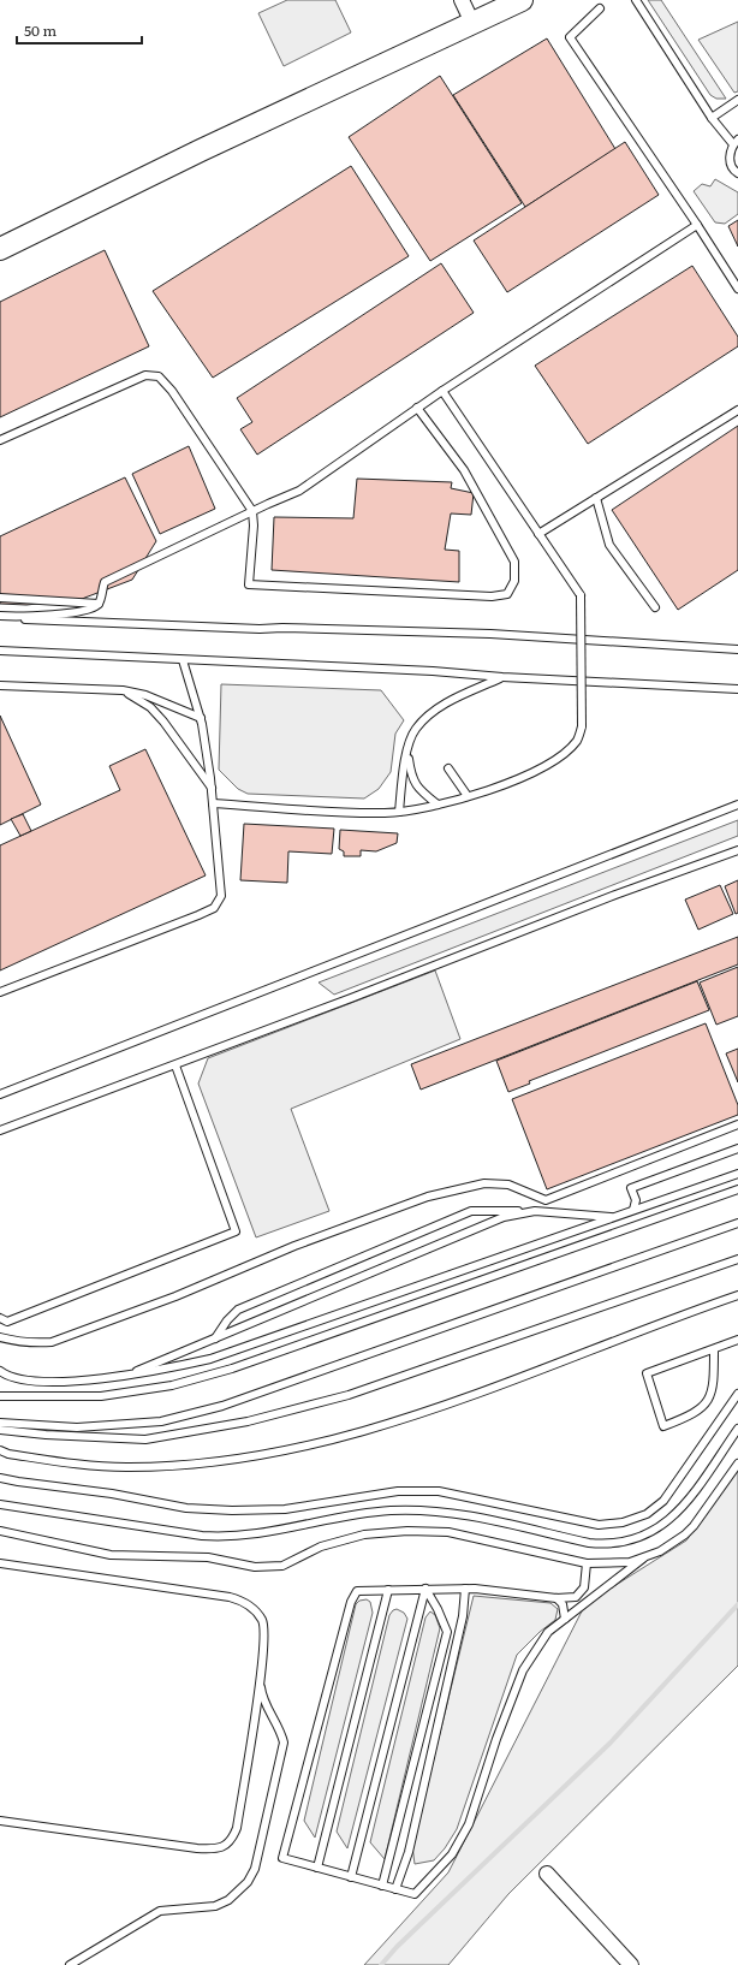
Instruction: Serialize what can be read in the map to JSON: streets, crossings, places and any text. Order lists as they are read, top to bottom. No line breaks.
{"scale_bar":"50 m"}
